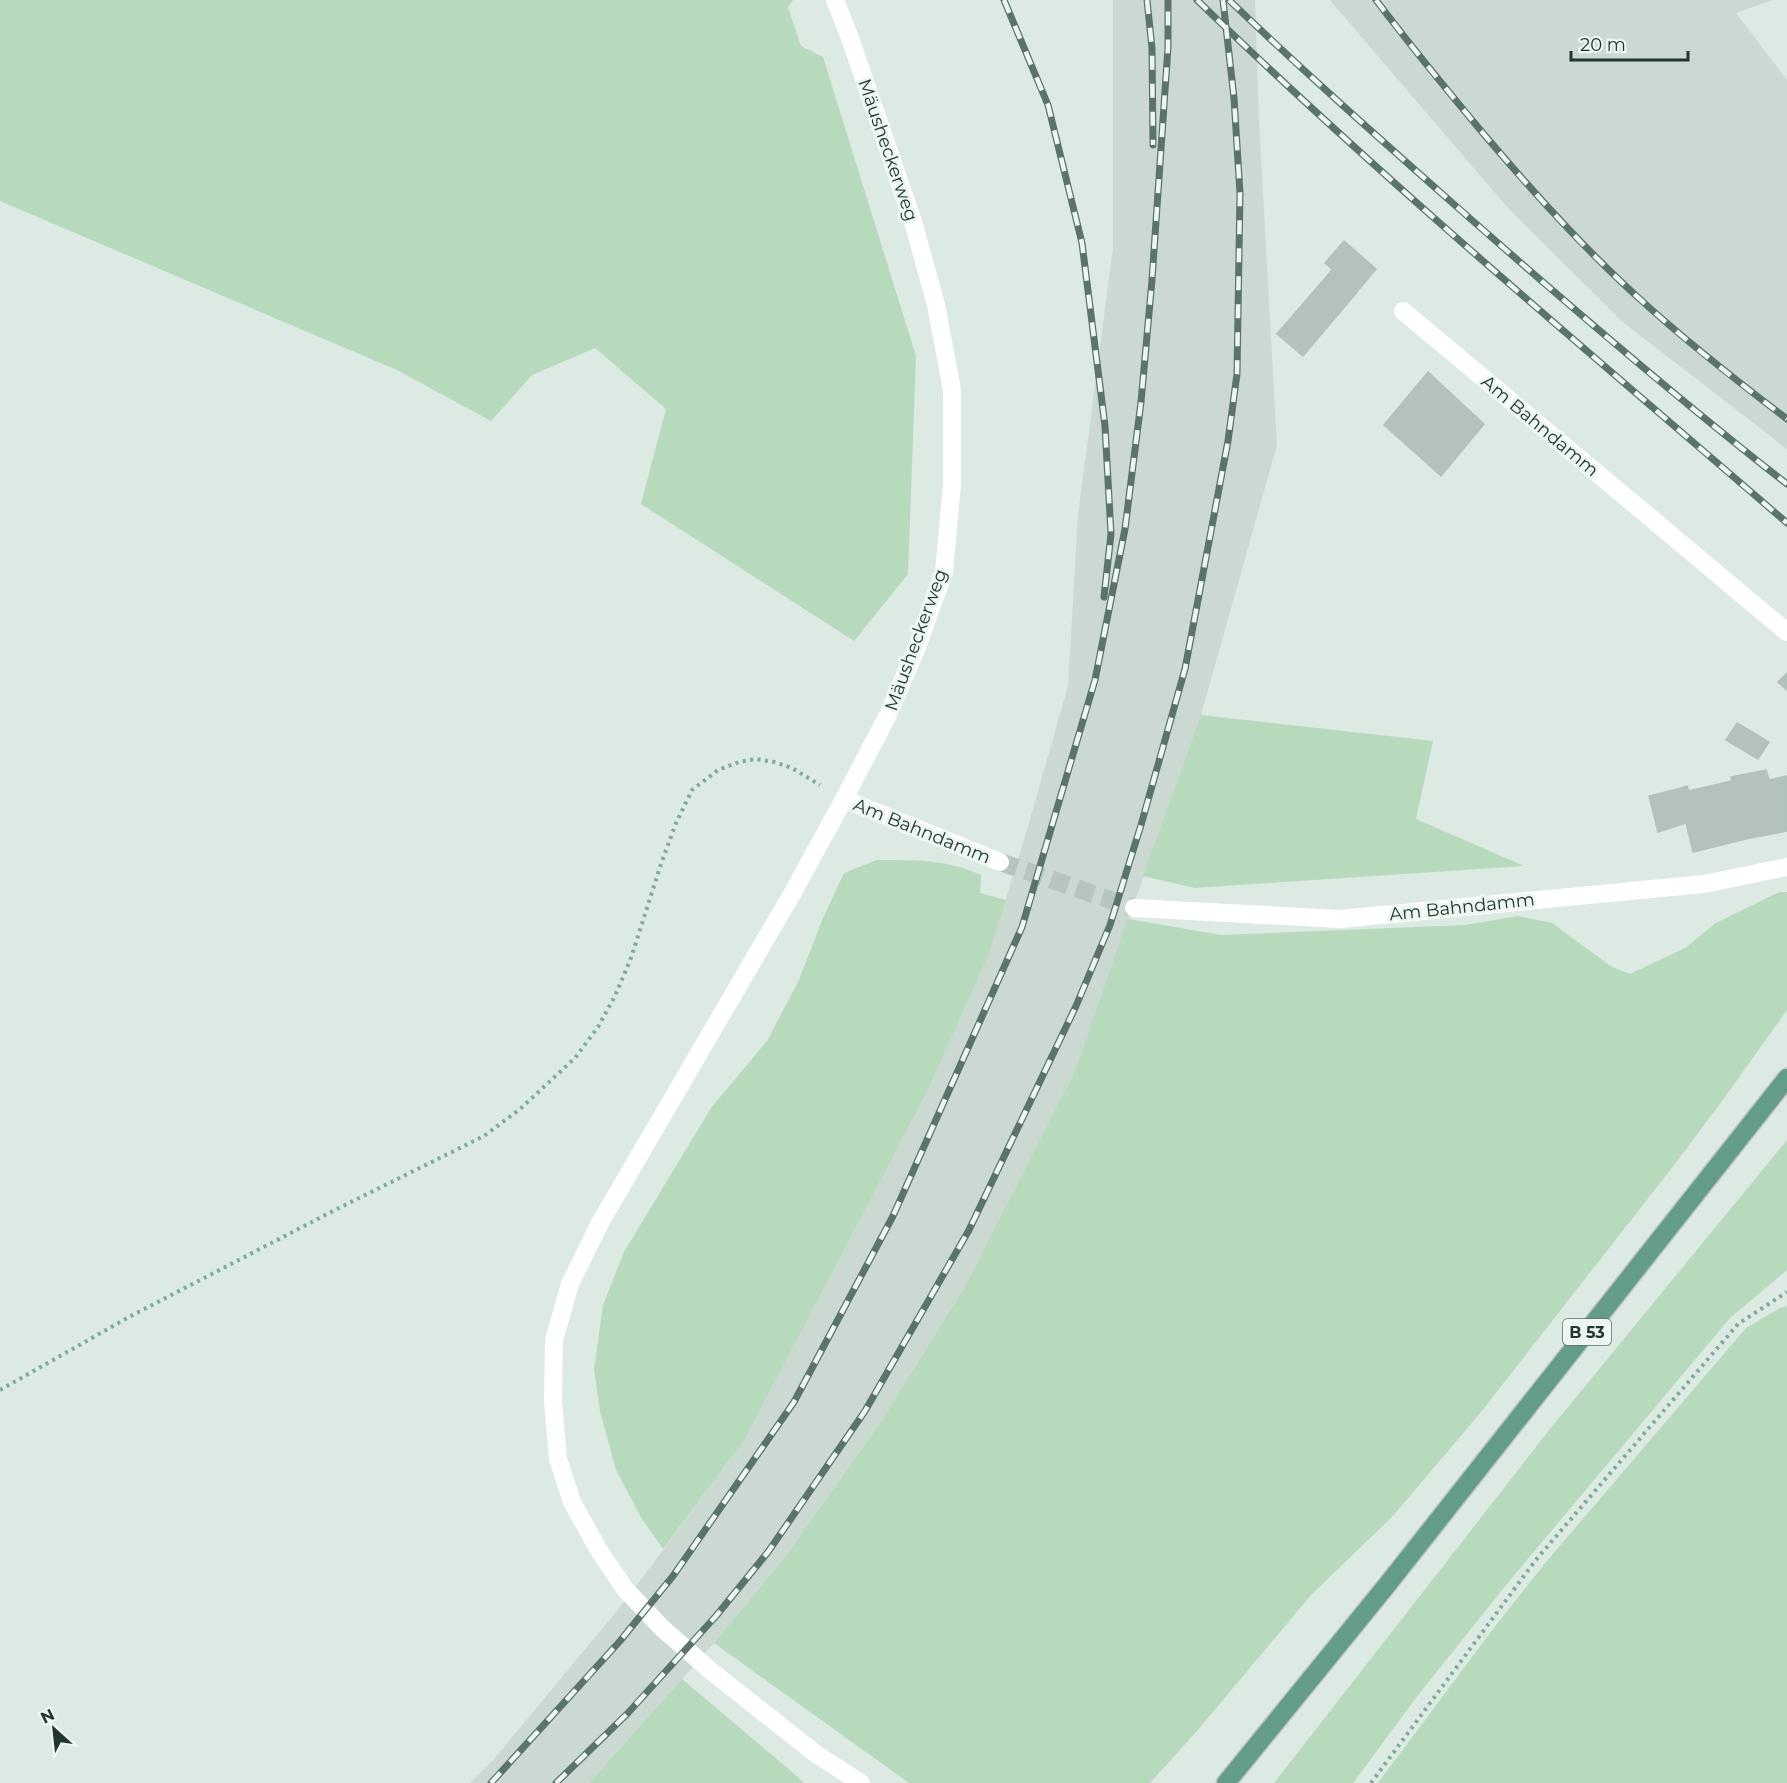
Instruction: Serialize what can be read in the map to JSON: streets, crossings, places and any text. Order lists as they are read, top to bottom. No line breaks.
{"streets":{"main road":["B 53"],"street":["Mäusheckerweg","Am Bahndamm"]},"crossings":[["Mäusheckerweg","Am Bahndamm"]],"scale_bar":"20 m","north":"top left"}
